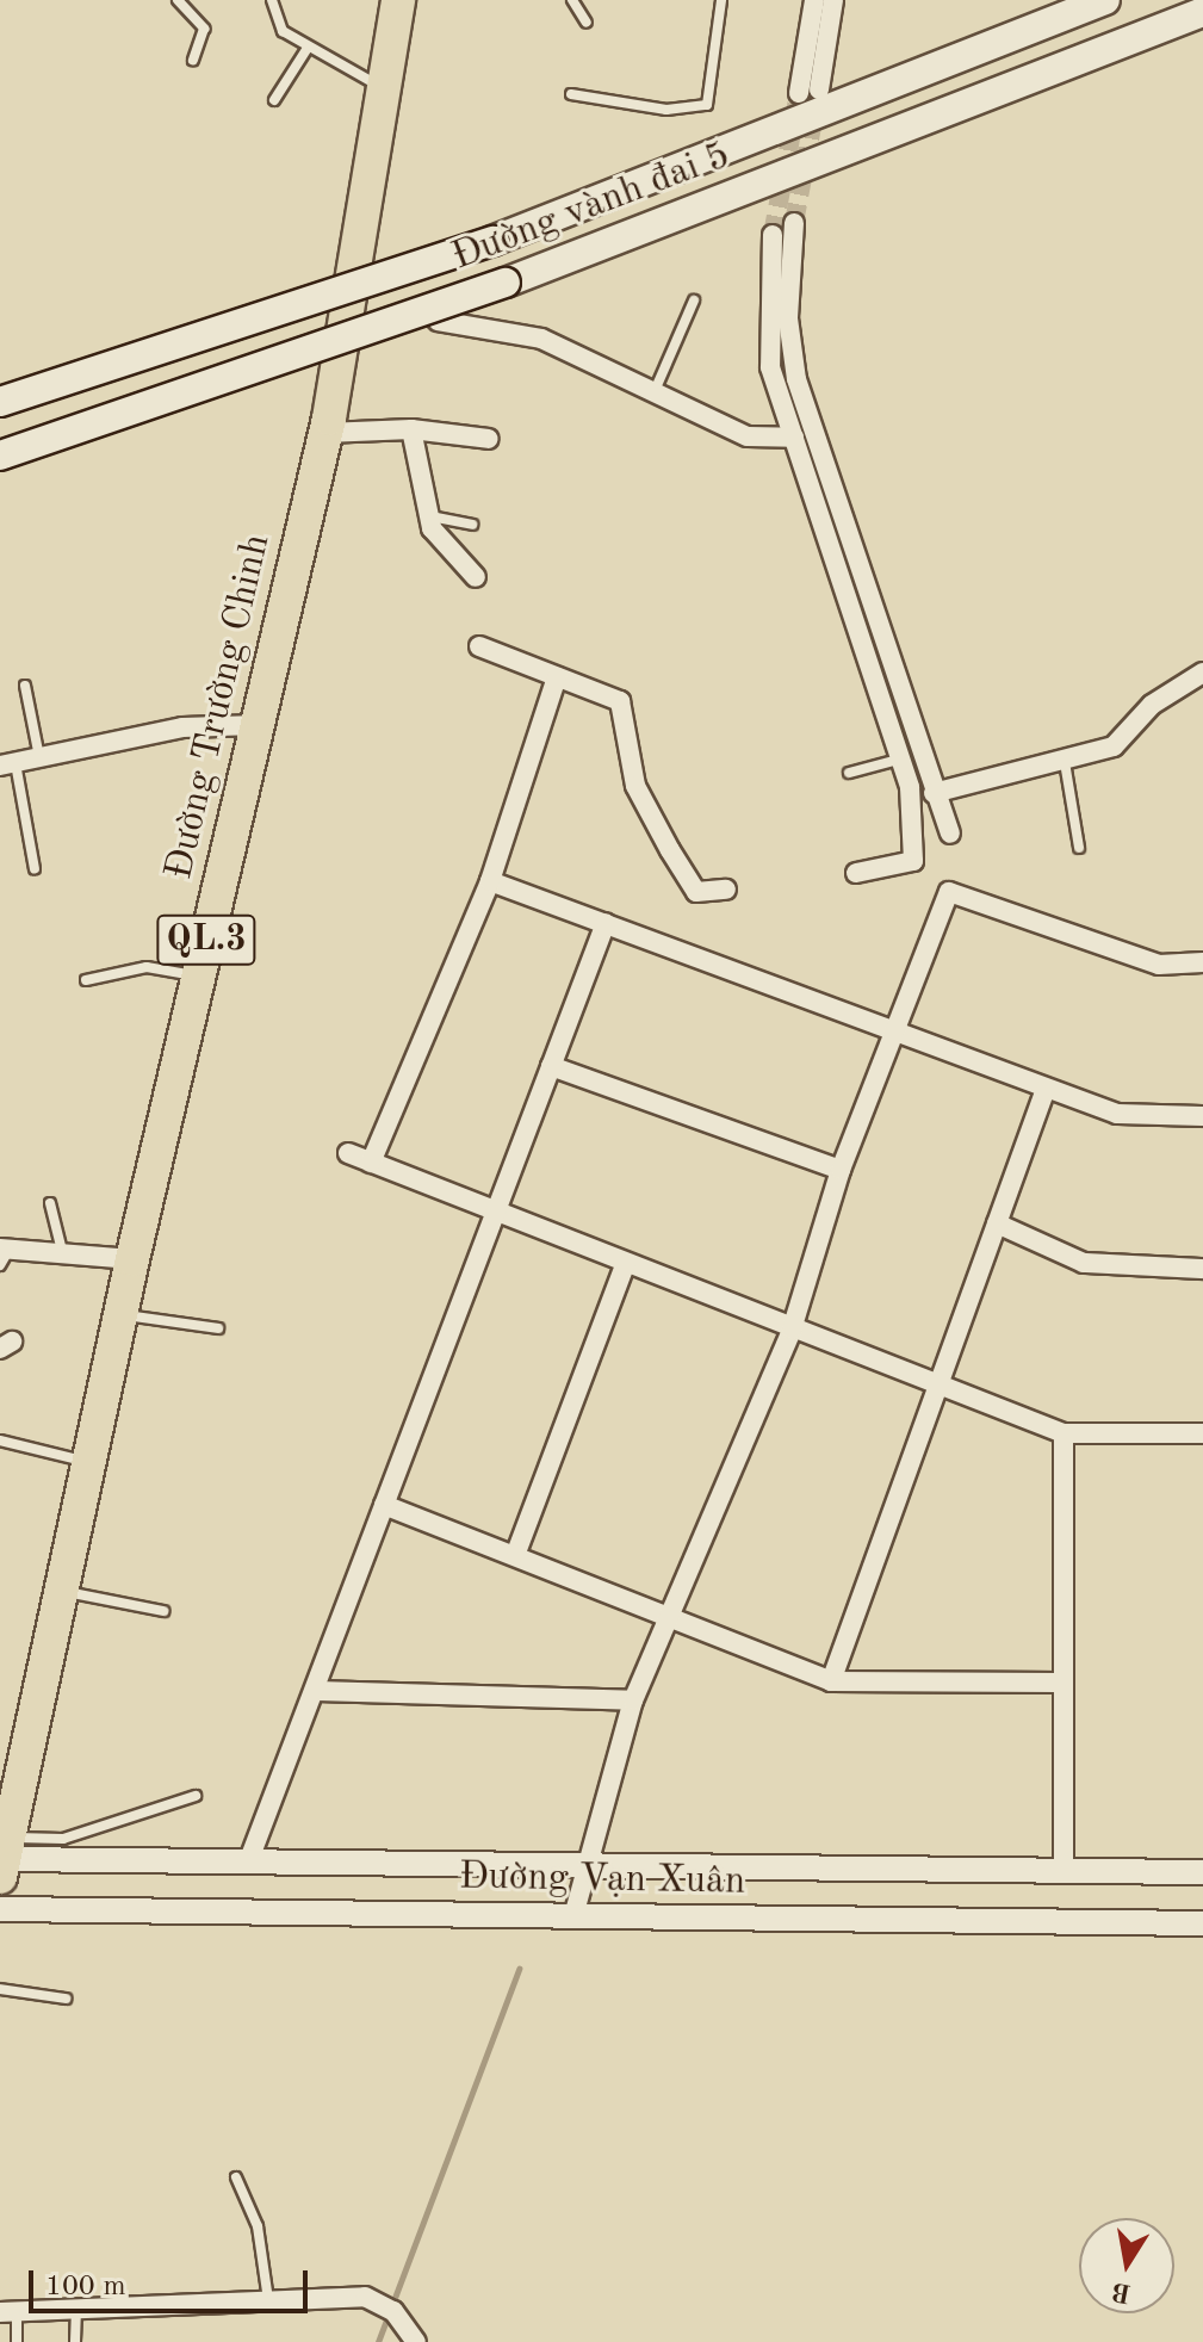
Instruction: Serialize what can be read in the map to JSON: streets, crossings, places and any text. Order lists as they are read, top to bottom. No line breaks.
{"streets":{"highway":["Đường Trường Chinh","QL.3"],"main road":["Đường vành đai 5"],"street":["Đường Vạn Xuân"]},"crossings":[["Đường Trường Chinh","Đường Vạn Xuân"]],"scale_bar":"100 m","north":"bottom"}
